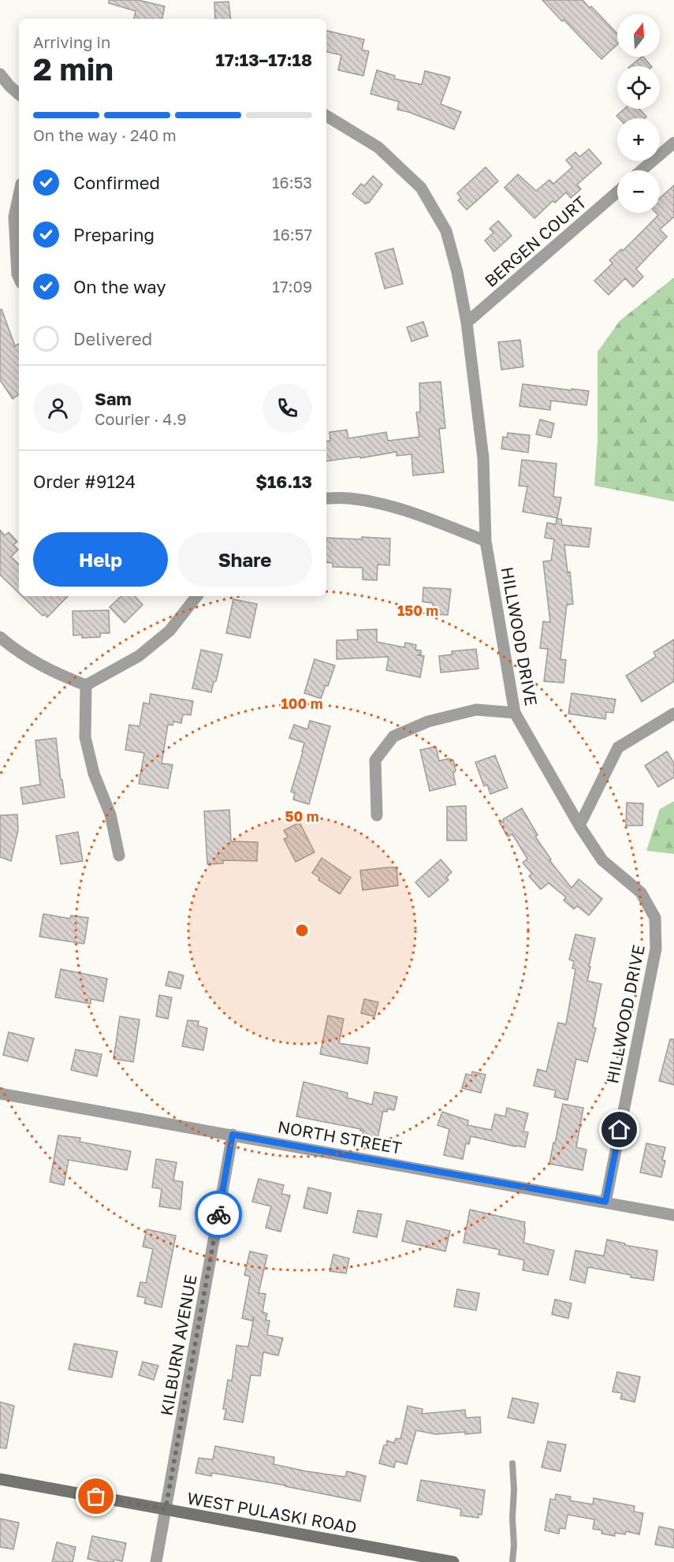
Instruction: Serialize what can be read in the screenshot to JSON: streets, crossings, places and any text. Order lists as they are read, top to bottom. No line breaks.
{"streets":{"main road":["WEST PULASKI ROAD"],"street":["BERGEN COURT","HILLWOOD DRIVE","NORTH STREET","KILBURN AVENUE"]},"crossings":[["BERGEN COURT","HILLWOOD DRIVE"],["HILLWOOD DRIVE","NORTH STREET"],["NORTH STREET","KILBURN AVENUE"],["KILBURN AVENUE","WEST PULASKI ROAD"]],"north":"top","page":{"map_buttons":["+","−"],"heading":["2 min","Arriving in","17:13–17:18"],"panel":["Sam","Courier · 4.9","Order #9124","$16.13"],"bar":"On the way · 240 m","list":[["Confirmed","16:53"],["Preparing","16:57"],["On the way","17:09"],"Delivered"],"buttons":["Help","Share"]},"rings":["150 m","100 m","50 m"]}
